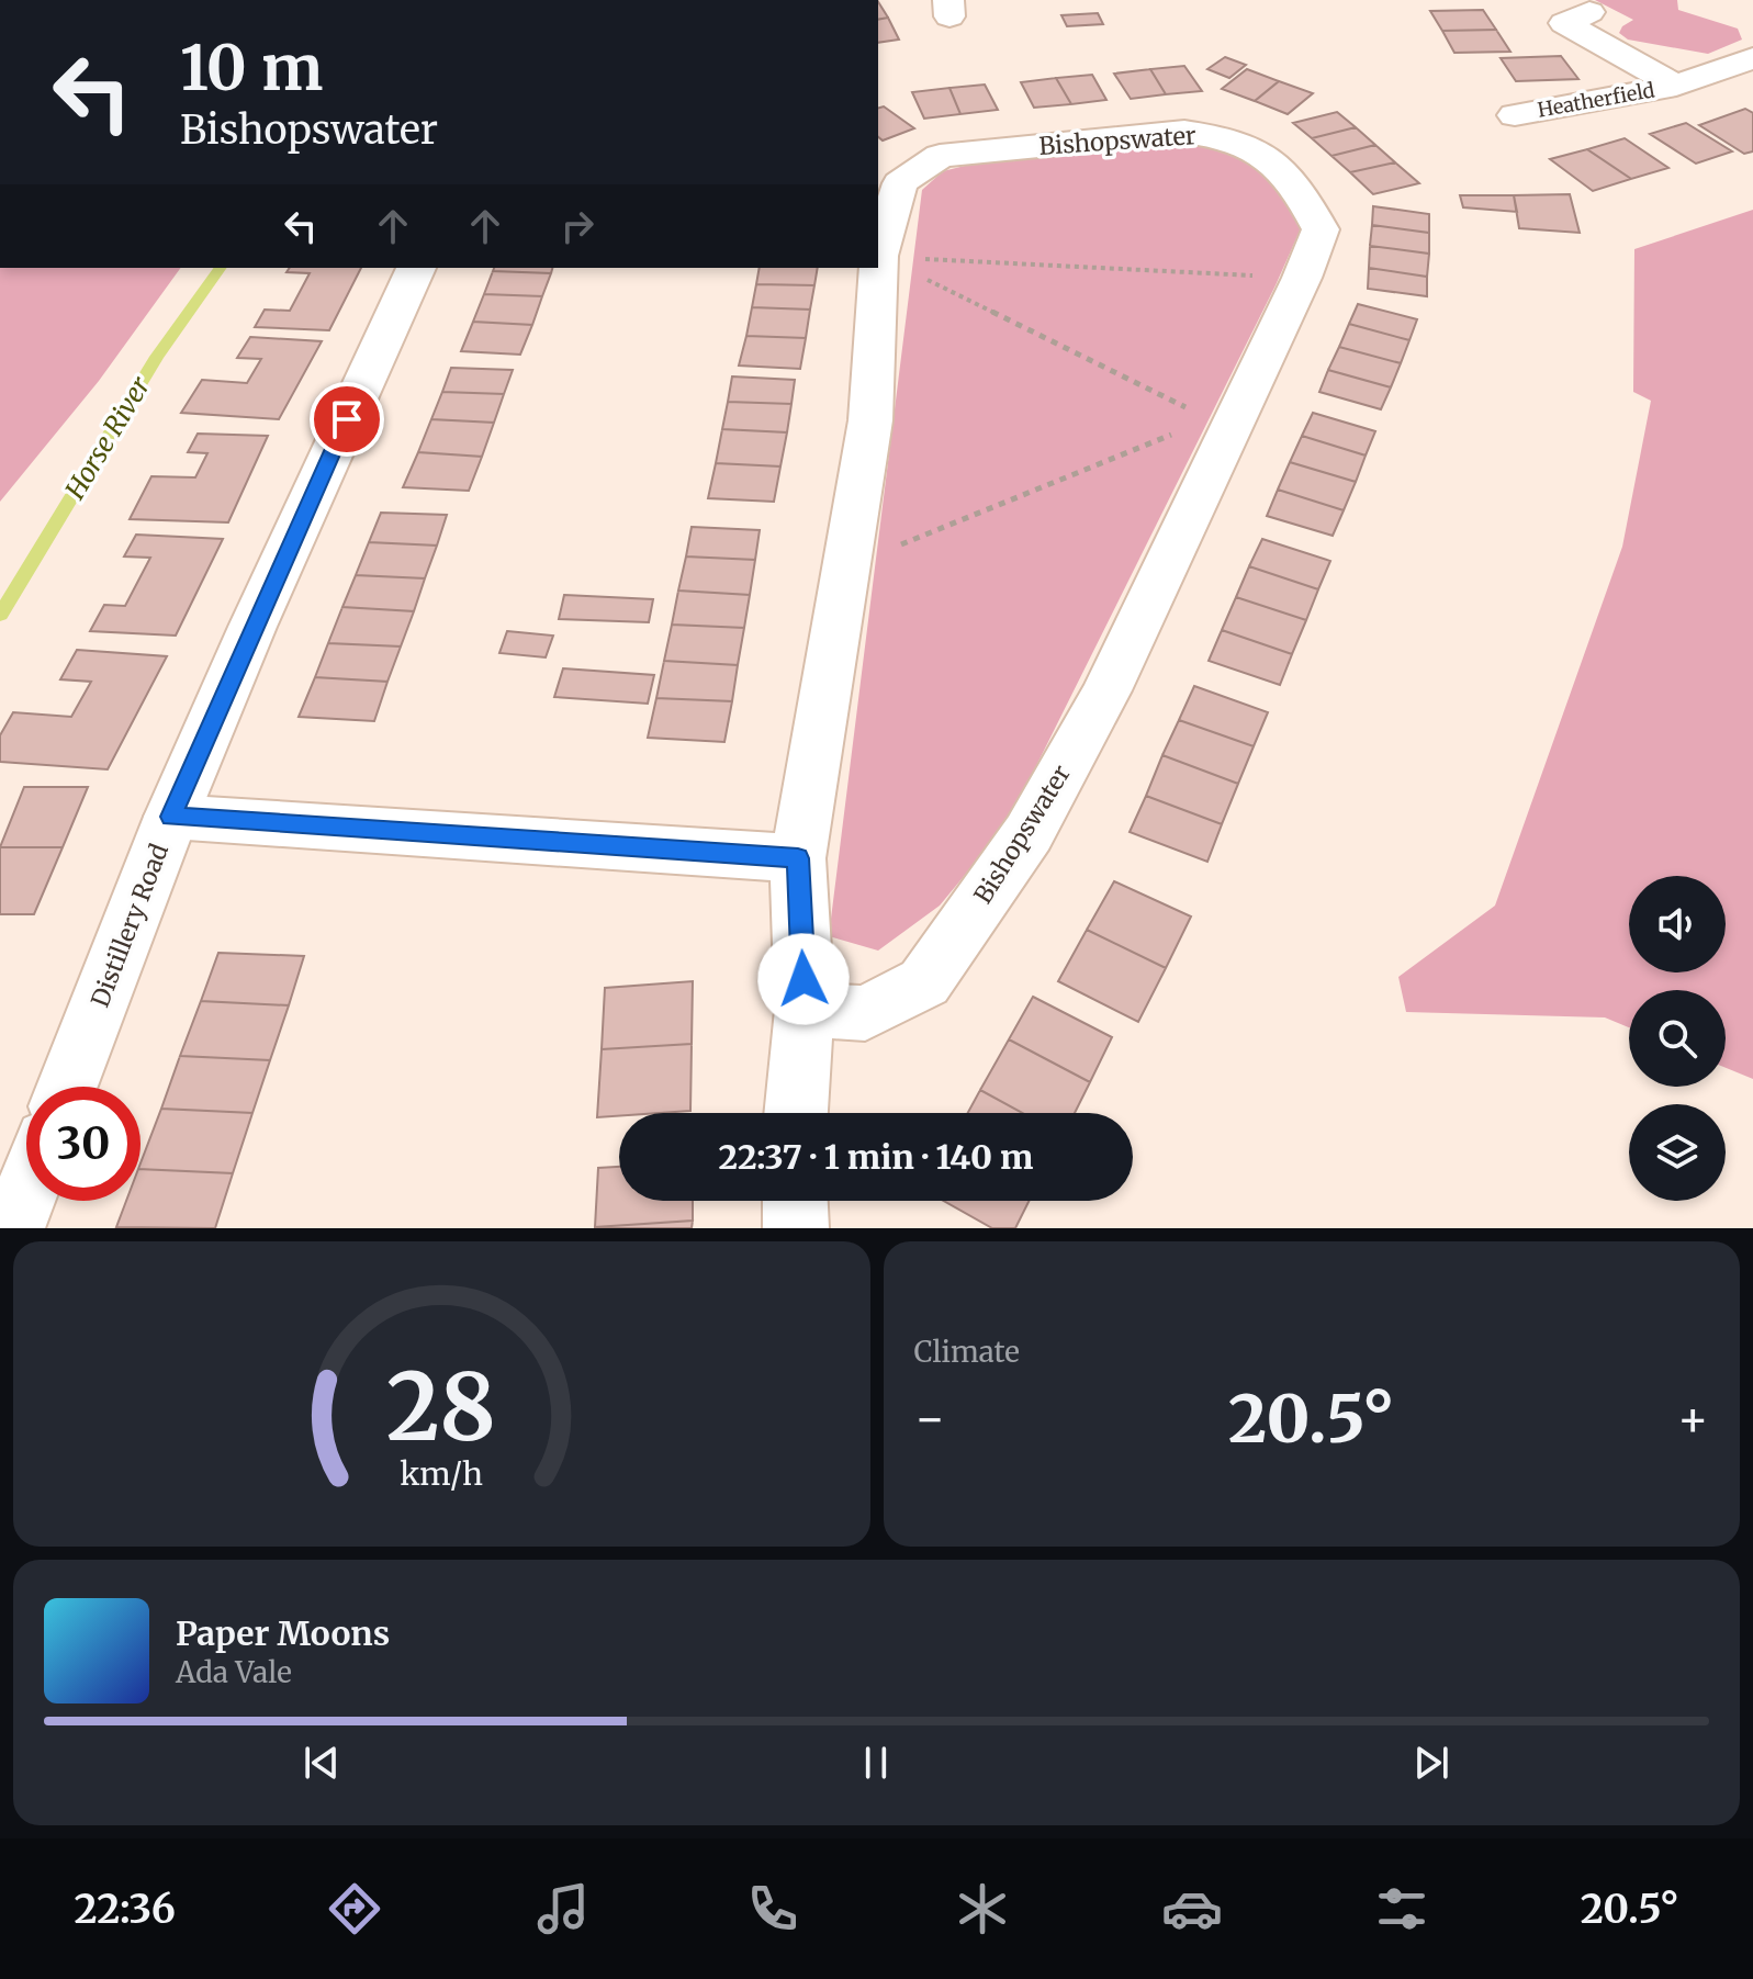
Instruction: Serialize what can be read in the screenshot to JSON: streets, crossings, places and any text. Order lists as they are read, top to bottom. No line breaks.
{"streets":{"street":["Heatherfield","Bishopswater","Distillery Road"]},"water":["Horse River"],"page":{"turn":["10 m","Bishopswater"],"limit":"30","trip":"22:37 · 1 min · 140 m","tile":"Climate","heat":["−","20.5°","+"],"song":["Paper Moons","Ada Vale"],"tabs":["22:36","20.5°"],"gauge":["28","km/h"]}}
